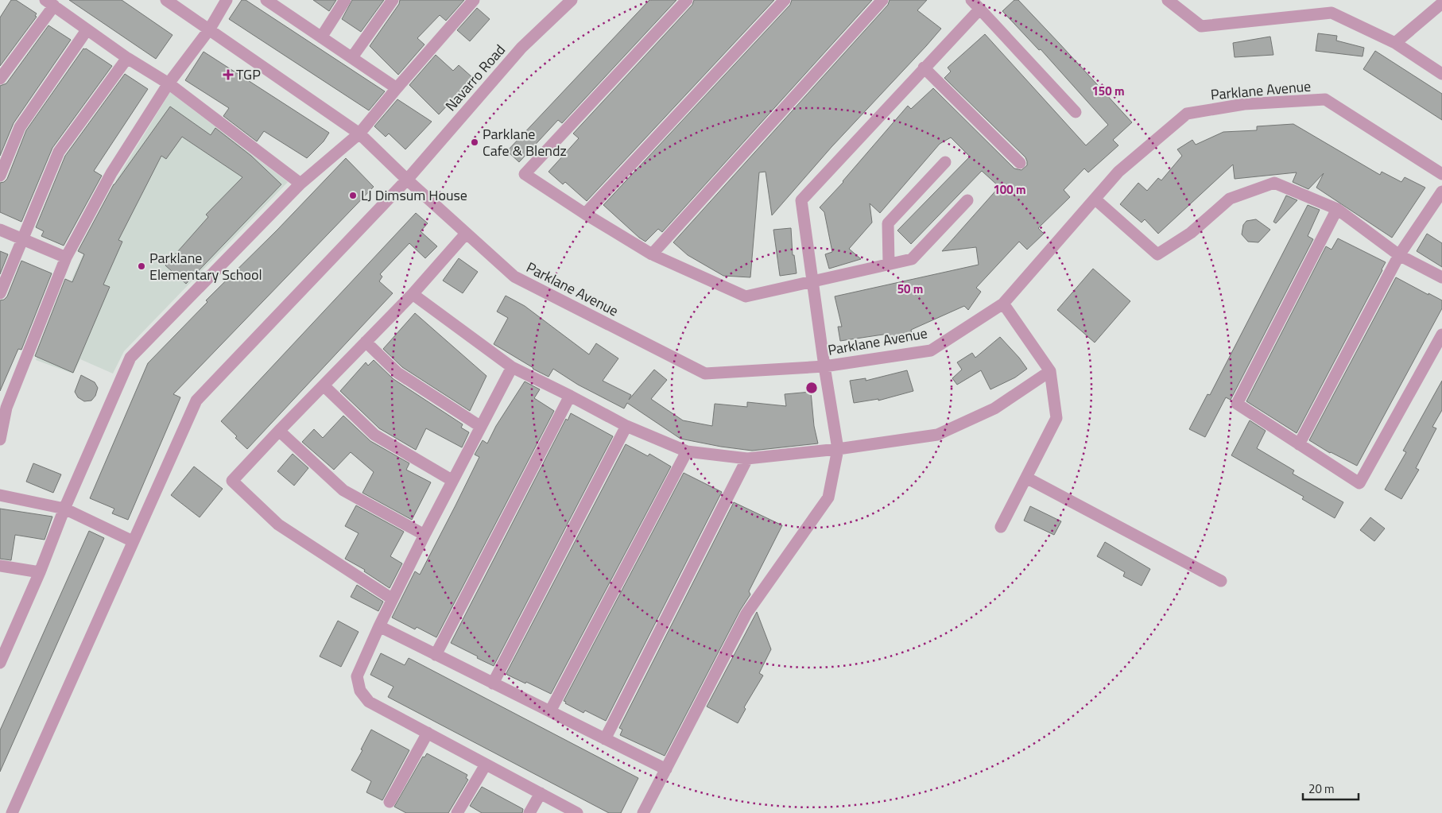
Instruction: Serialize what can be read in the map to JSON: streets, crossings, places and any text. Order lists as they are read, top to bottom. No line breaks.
{"streets":{"street":["Navarro Road","Parklane Avenue"]},"crossings":[["Navarro Road","Parklane Avenue"]],"places":{"health":["TGP"],"other":["Parklane Cafe & Blendz","LJ Dimsum House","Parklane Elementary School"]},"scale_bar":"20 m","rings":["150 m","100 m","50 m"]}
